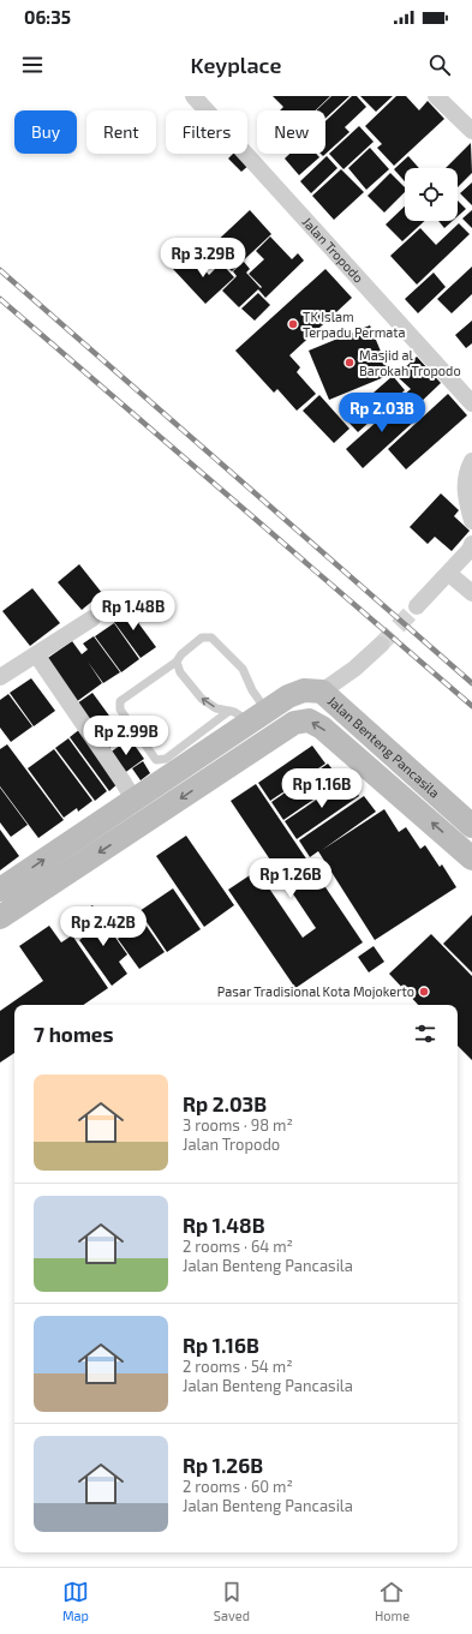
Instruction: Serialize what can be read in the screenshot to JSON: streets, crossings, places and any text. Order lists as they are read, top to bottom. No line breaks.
{"streets":{"street":["Jalan Tropodo","Jalan Benteng Pancasila"]},"places":["TK Islam Terpadu Permata","Masjid al Barokah Tropodo","Pasar Tradisional Kota Mojokerto"],"page":{"status":"06:35","header":"Keyplace","chip":["Buy","Rent","Filters","New"],"price":["Rp 3.29B","Rp 2.03B","Rp 1.48B","Rp 2.99B","Rp 1.16B","Rp 1.26B","Rp 2.42B"],"heading":"7 homes","list":[{"name":"Rp 2.03B","note":"3 rooms · 98 m² · Jalan Tropodo"},{"name":"Rp 1.48B","note":"2 rooms · 64 m² · Jalan Benteng Pancasila"},{"name":"Rp 1.16B","note":"2 rooms · 54 m² · Jalan Benteng Pancasila"},{"name":"Rp 1.26B","note":"2 rooms · 60 m² · Jalan Benteng Pancasila"}],"tabs":["Map","Saved","Home"]}}
